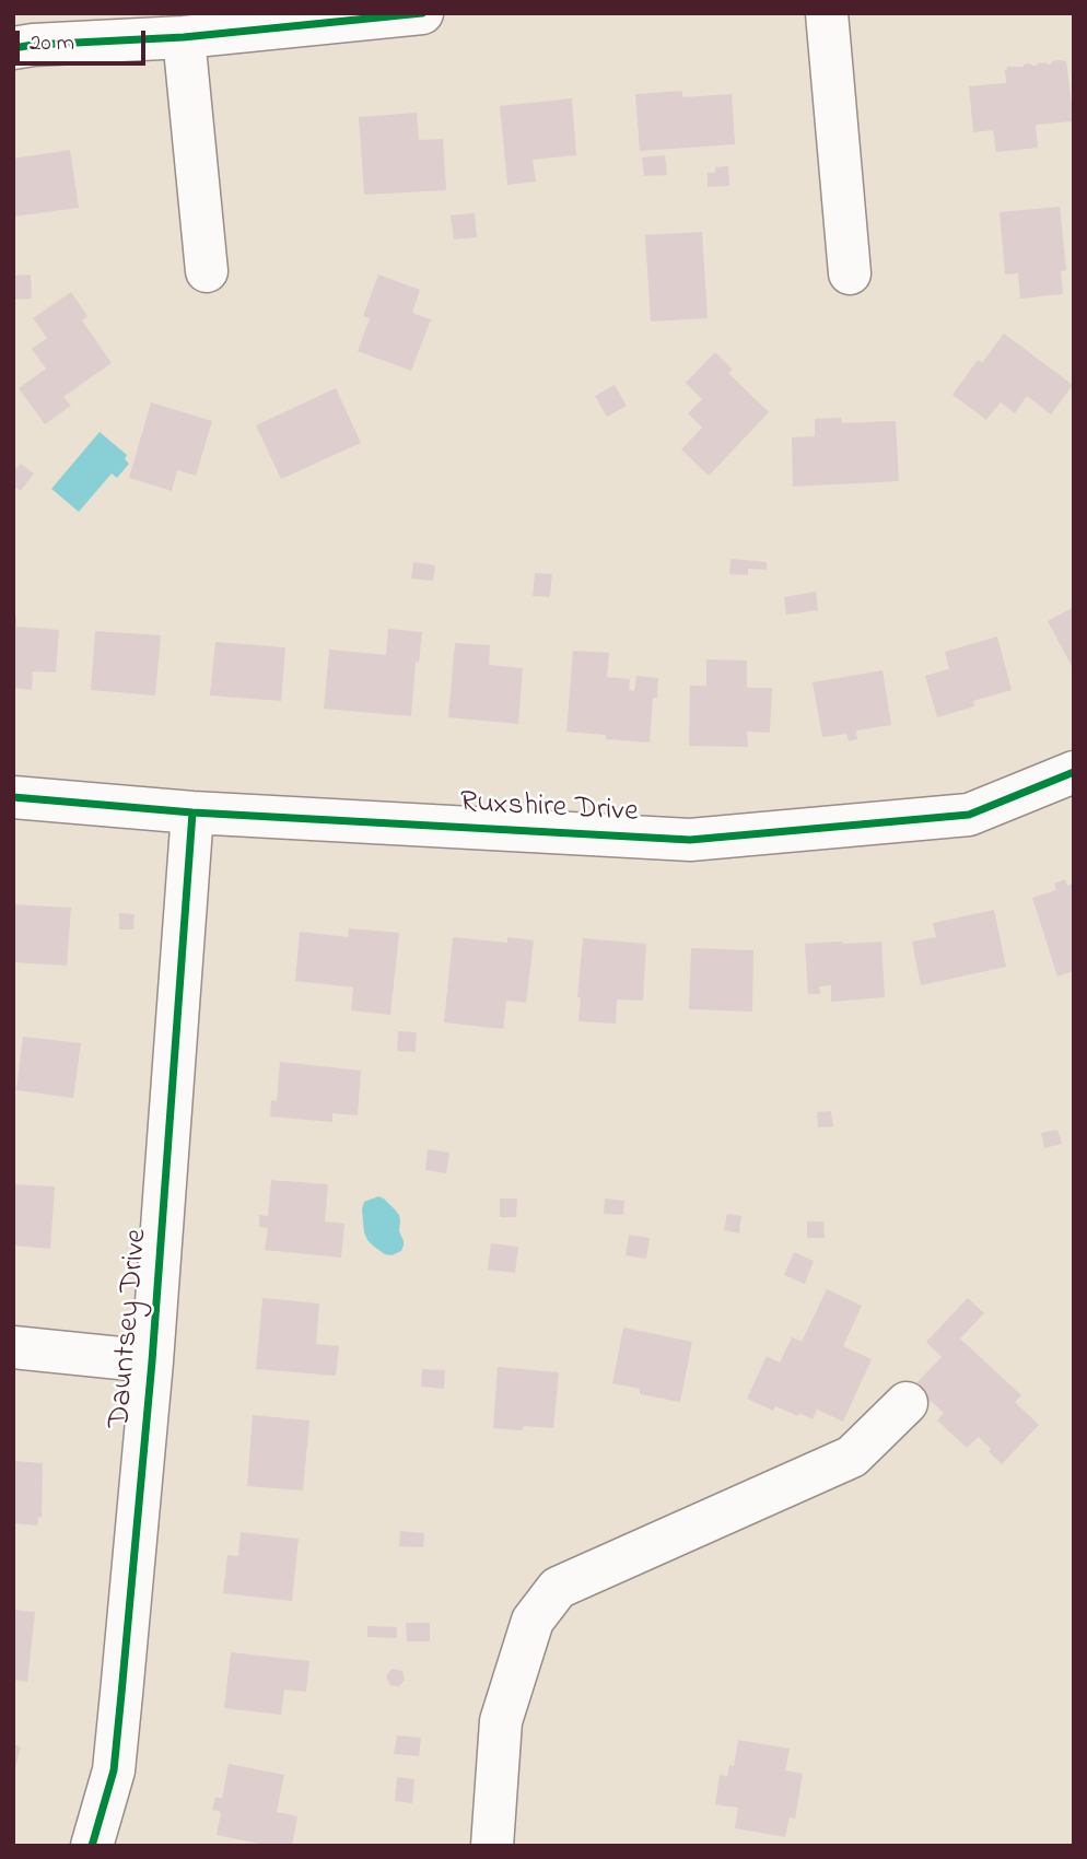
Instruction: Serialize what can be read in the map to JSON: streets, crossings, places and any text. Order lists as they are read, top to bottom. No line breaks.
{"streets":{"street":["Ruxshire Drive","Dauntsey Drive"]},"crossings":[["Ruxshire Drive","Dauntsey Drive"]],"scale_bar":"20 m"}
